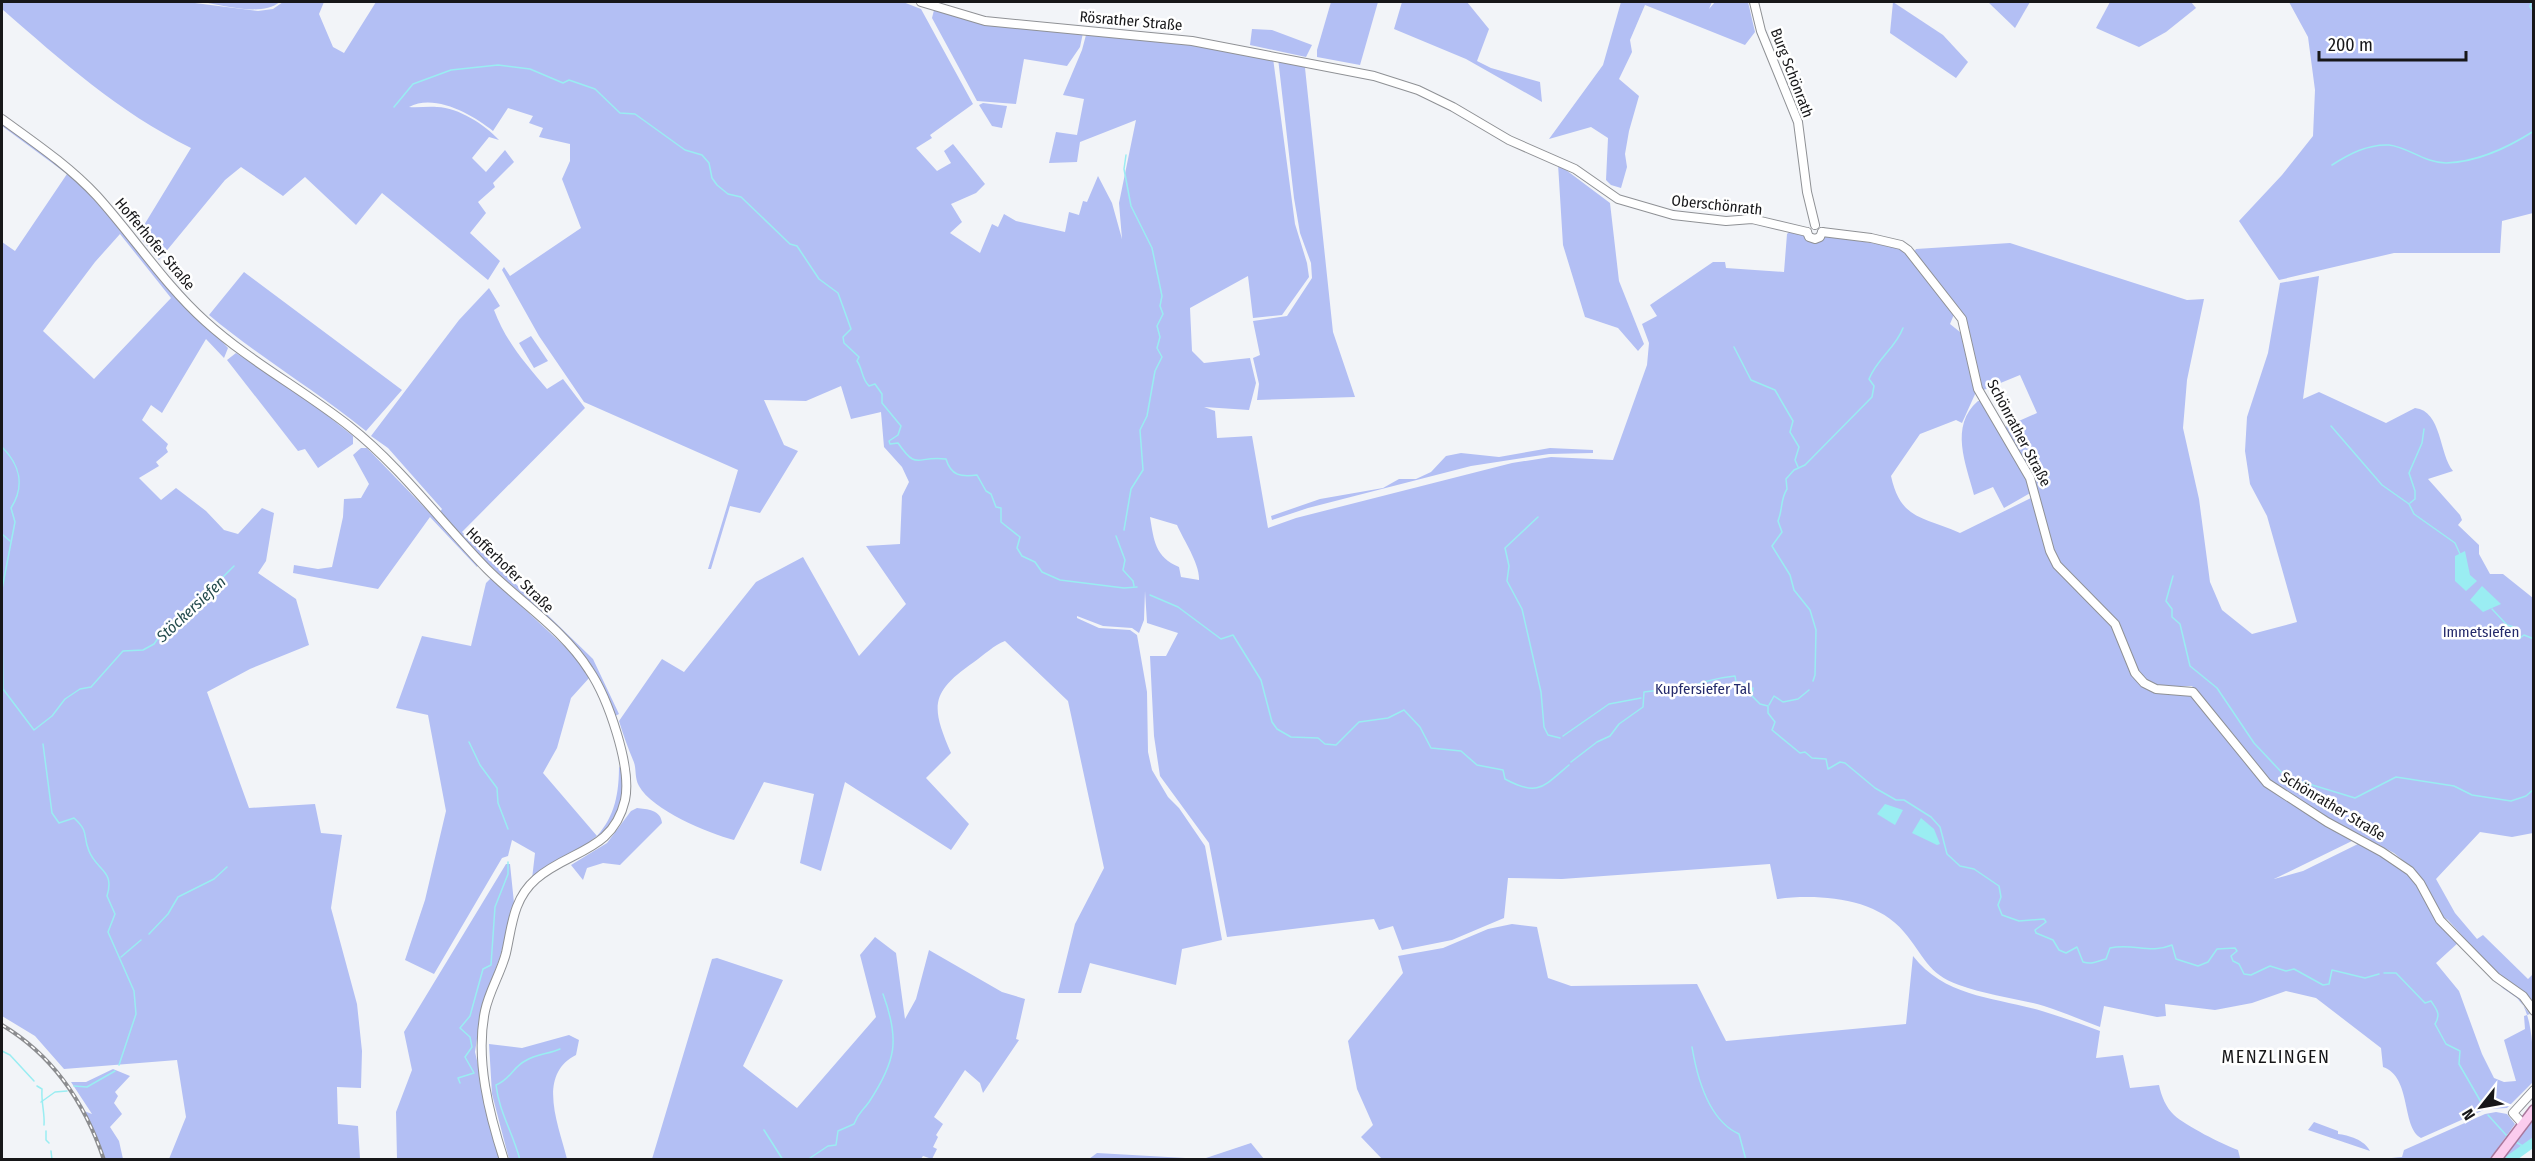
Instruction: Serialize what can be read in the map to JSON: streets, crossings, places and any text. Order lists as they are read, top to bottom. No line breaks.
{"streets":{"street":["Rösrather Straße","Burg Schönrath","Oberschönrath","Hofferhofer Straße","Schönrather Straße"]},"crossings":[["Rösrather Straße","Oberschönrath"],["Burg Schönrath","Oberschönrath"],["Burg Schönrath","Schönrather Straße"],["Oberschönrath","Schönrather Straße"]],"districts":["MENZLINGEN"],"water":["Stöckersiefen"],"parks":["Immetsiefen","Kupfersiefer Tal"],"scale_bar":"200 m","north":"bottom left"}
